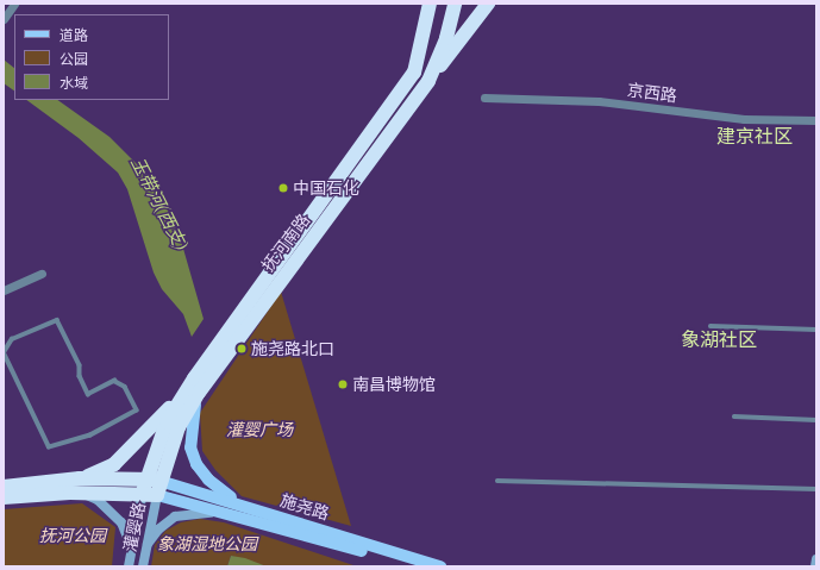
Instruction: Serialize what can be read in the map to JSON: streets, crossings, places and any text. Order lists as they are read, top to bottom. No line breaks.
{"streets":{"highway":["抚河南路"],"main road":["施尧路","灌婴路"],"street":["京西路"]},"crossings":[["抚河南路","施尧路"],["抚河南路","灌婴路"],["施尧路","灌婴路"]],"districts":["建京社区","象湖社区"],"water":["玉带河(西支)"],"parks":["灌婴广场","抚河公园","象湖湿地公园"],"places":["中国石化","施尧路北口","南昌博物馆"],"legend":["道路","公园","水域"]}
